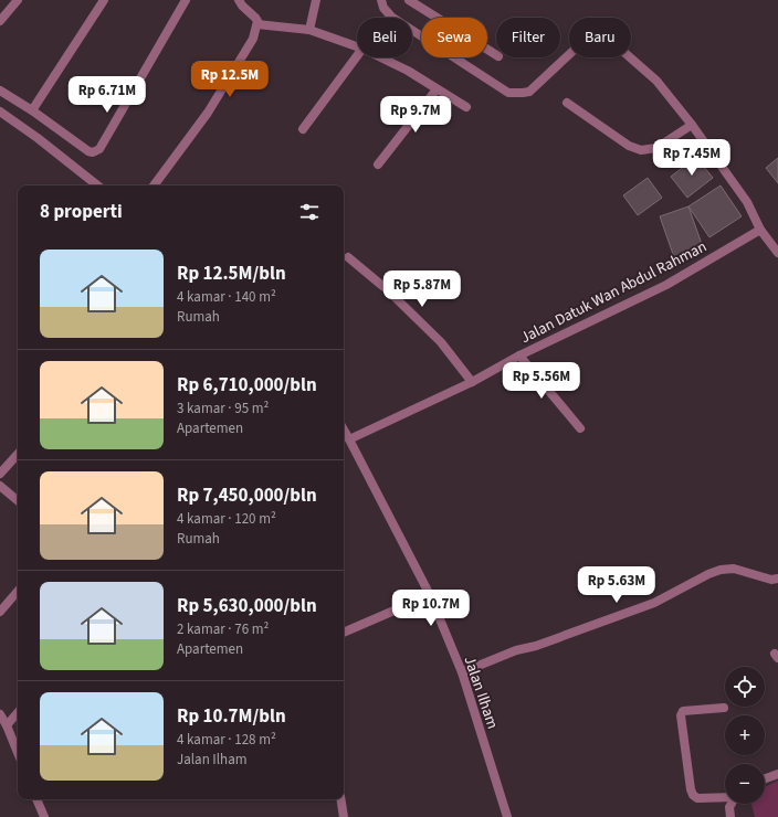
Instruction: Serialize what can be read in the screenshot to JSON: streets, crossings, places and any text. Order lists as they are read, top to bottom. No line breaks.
{"streets":{"street":["Jalan Datuk Wan Abdul Rahman","Jalan Ilham"]},"crossings":[["Jalan Datuk Wan Abdul Rahman","Jalan Ilham"]],"page":{"chip":["Beli","Sewa","Filter","Baru"],"price":["Rp 12.5M","Rp 6.71M","Rp 9.7M","Rp 7.45M","Rp 5.87M","Rp 5.56M","Rp 5.63M","Rp 10.7M"],"heading":"8 properti","list":[{"name":"Rp 12.5M/bln","note":"4 kamar · 140 m² · Rumah"},{"name":"Rp 6,710,000/bln","note":"3 kamar · 95 m² · Apartemen"},{"name":"Rp 7,450,000/bln","note":"4 kamar · 120 m² · Rumah"},{"name":"Rp 5,630,000/bln","note":"2 kamar · 76 m² · Apartemen"},{"name":"Rp 10.7M/bln","note":"4 kamar · 128 m² · Jalan Ilham"}],"map_buttons":["+","−"]}}
